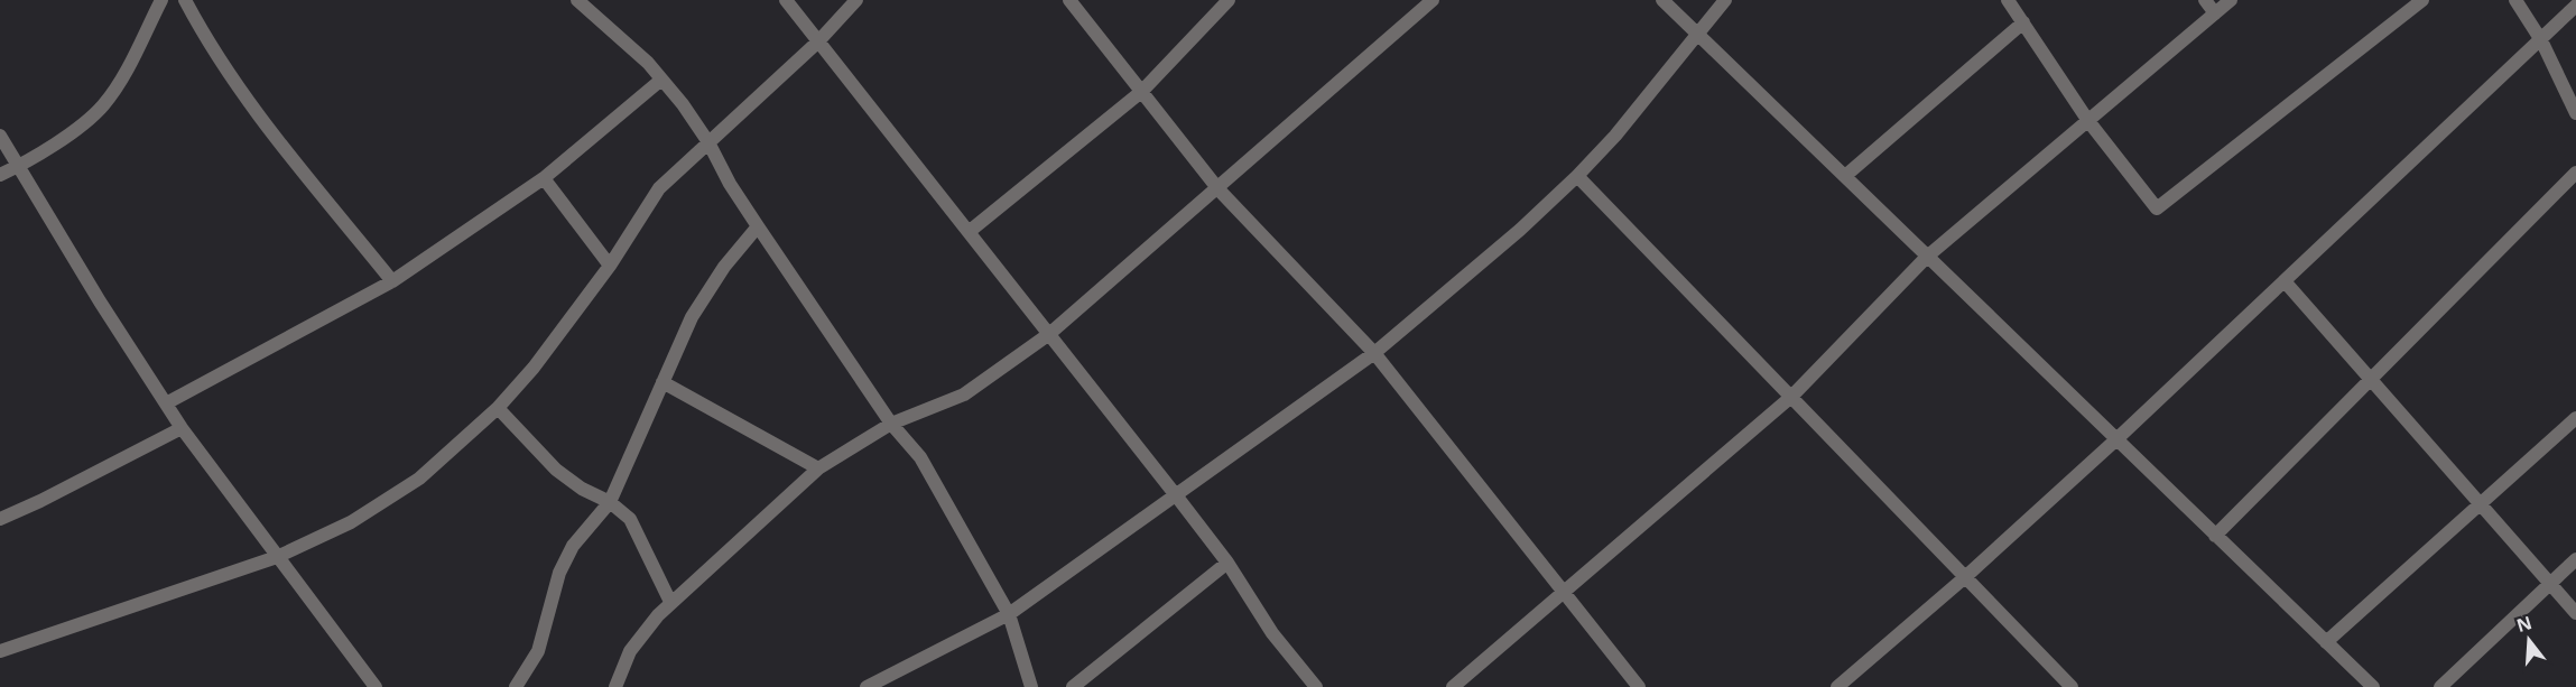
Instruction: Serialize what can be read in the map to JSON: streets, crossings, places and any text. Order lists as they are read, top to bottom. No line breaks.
{"north":"top"}
